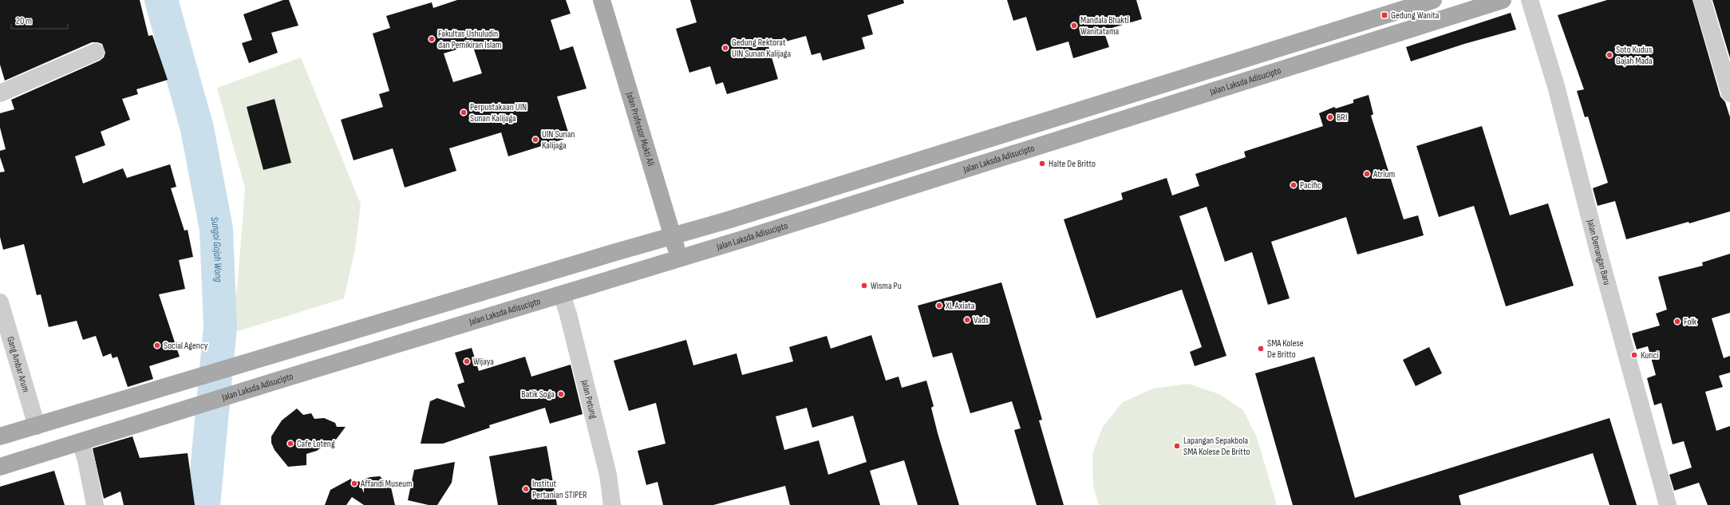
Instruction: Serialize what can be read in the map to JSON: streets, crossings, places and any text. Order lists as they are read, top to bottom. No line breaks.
{"streets":{"main road":["Jalan Laksda Adisucipto","Jalan Professor Mukti Ali"],"street":["Jalan Demangan Baru","Gang Ambar Arum","Jalan Petung"]},"crossings":[["Jalan Laksda Adisucipto","Jalan Professor Mukti Ali"],["Jalan Laksda Adisucipto","Jalan Petung"]],"water":["Sungai Gajah Wong"],"places":{"transit":["Gedung Wanita"],"other":["Mandala Bhakti Wanitatama","Fakultas Ushuludin dan Pemikiran Islam","Gedung Rektorat UIN Sunan Kalijaga","Soto Kudus Gajah Mada","Perpustakaan UIN Sunan Kalijaga","BRI","UIN Sunan Kalijaga","Halte De Britto","Atrium","Pacific","Wisma Pu","XL Axiata","Vads","Folk","Social Agency","SMA Kolese De Britto","Kunci","Wijaya","Batik Soga","Cafe Loteng","Lapangan Sepakbola SMA Kolese De Britto","Affandi Museum","Institut Pertanian STIPER"]},"scale_bar":"20 m"}
